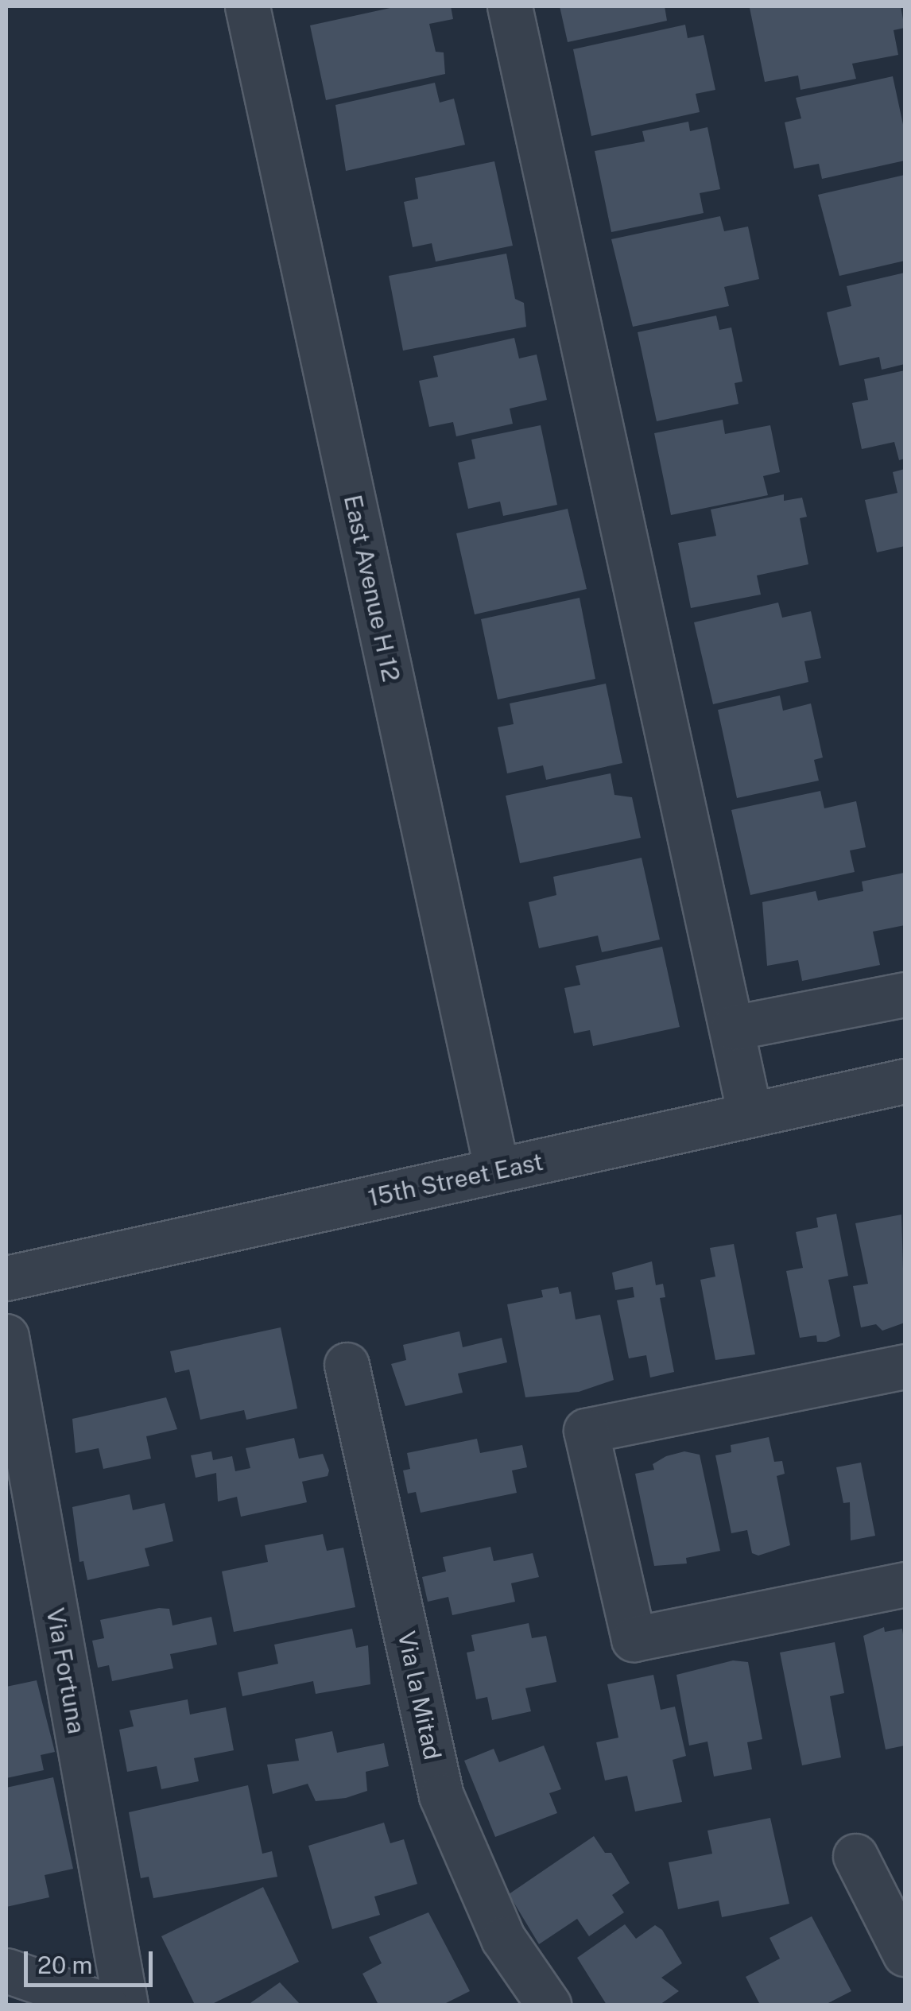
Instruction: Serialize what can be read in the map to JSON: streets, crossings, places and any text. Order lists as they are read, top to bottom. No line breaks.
{"streets":{"street":["East Avenue H 12","15th Street East","Via Fortuna","Via la Mitad"]},"crossings":[["East Avenue H 12","15th Street East"]],"scale_bar":"20 m"}
